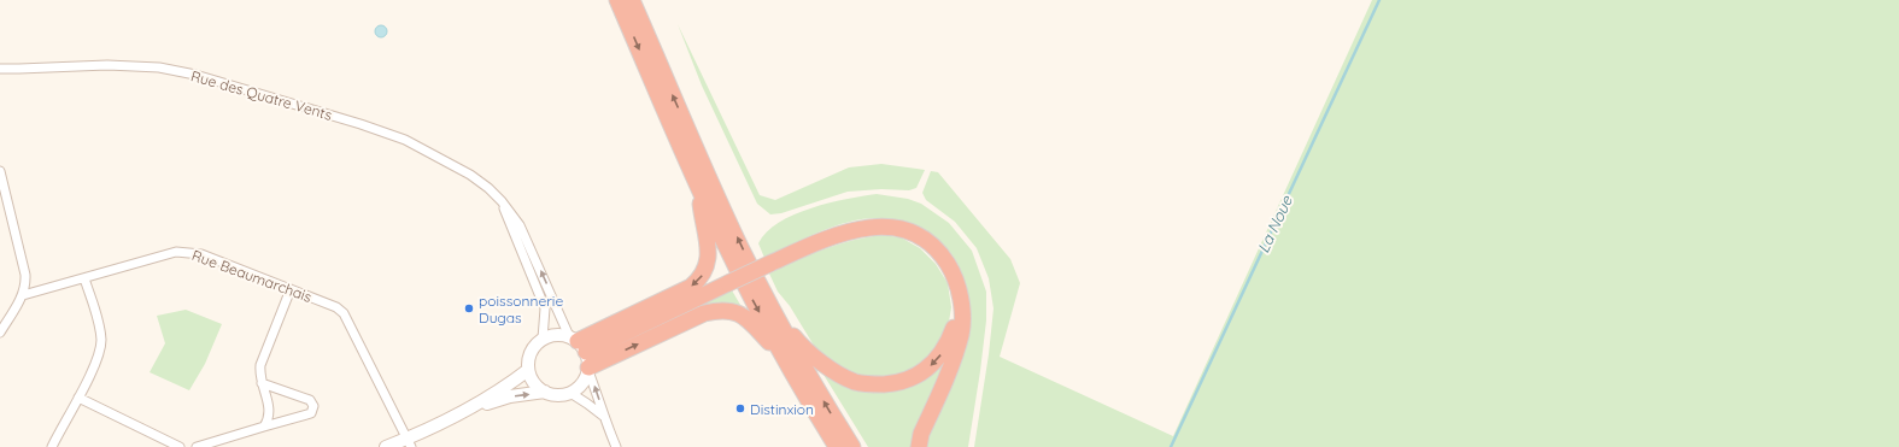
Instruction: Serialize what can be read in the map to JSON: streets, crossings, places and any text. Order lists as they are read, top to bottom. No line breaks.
{"streets":{"street":["Rue des Quatre Vents","Rue Beaumarchais"]},"water":["La Noue"],"places":["poissonnerie Dugas","Distinxion"]}
